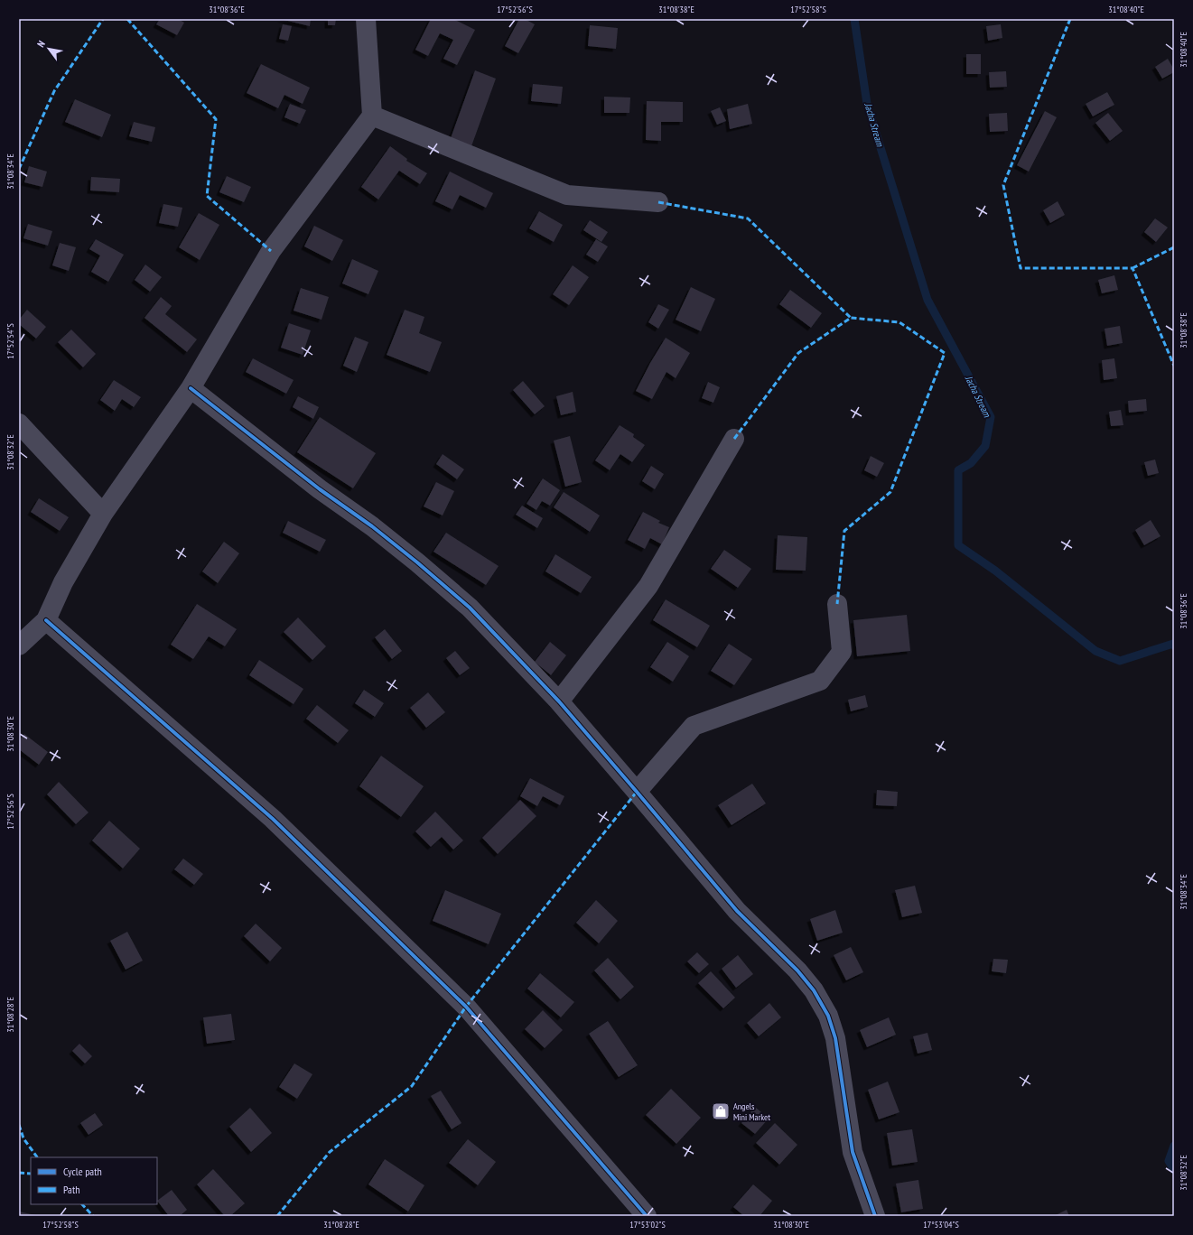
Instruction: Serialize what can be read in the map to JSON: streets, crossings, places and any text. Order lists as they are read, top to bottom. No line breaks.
{"water":["Jacha Stream"],"places":{"shop":["Angels Mini Market"]},"legend":["Cycle path","Path"],"north":"top left","coordinates":["31°08'36\"E","17°52'56\"S","31°08'38\"E","17°52'58\"S","31°08'40\"E","31°08'34\"E","17°52'54\"S","31°08'32\"E","31°08'30\"E","31°08'28\"E","17°53'02\"S","17°53'04\"S"]}
